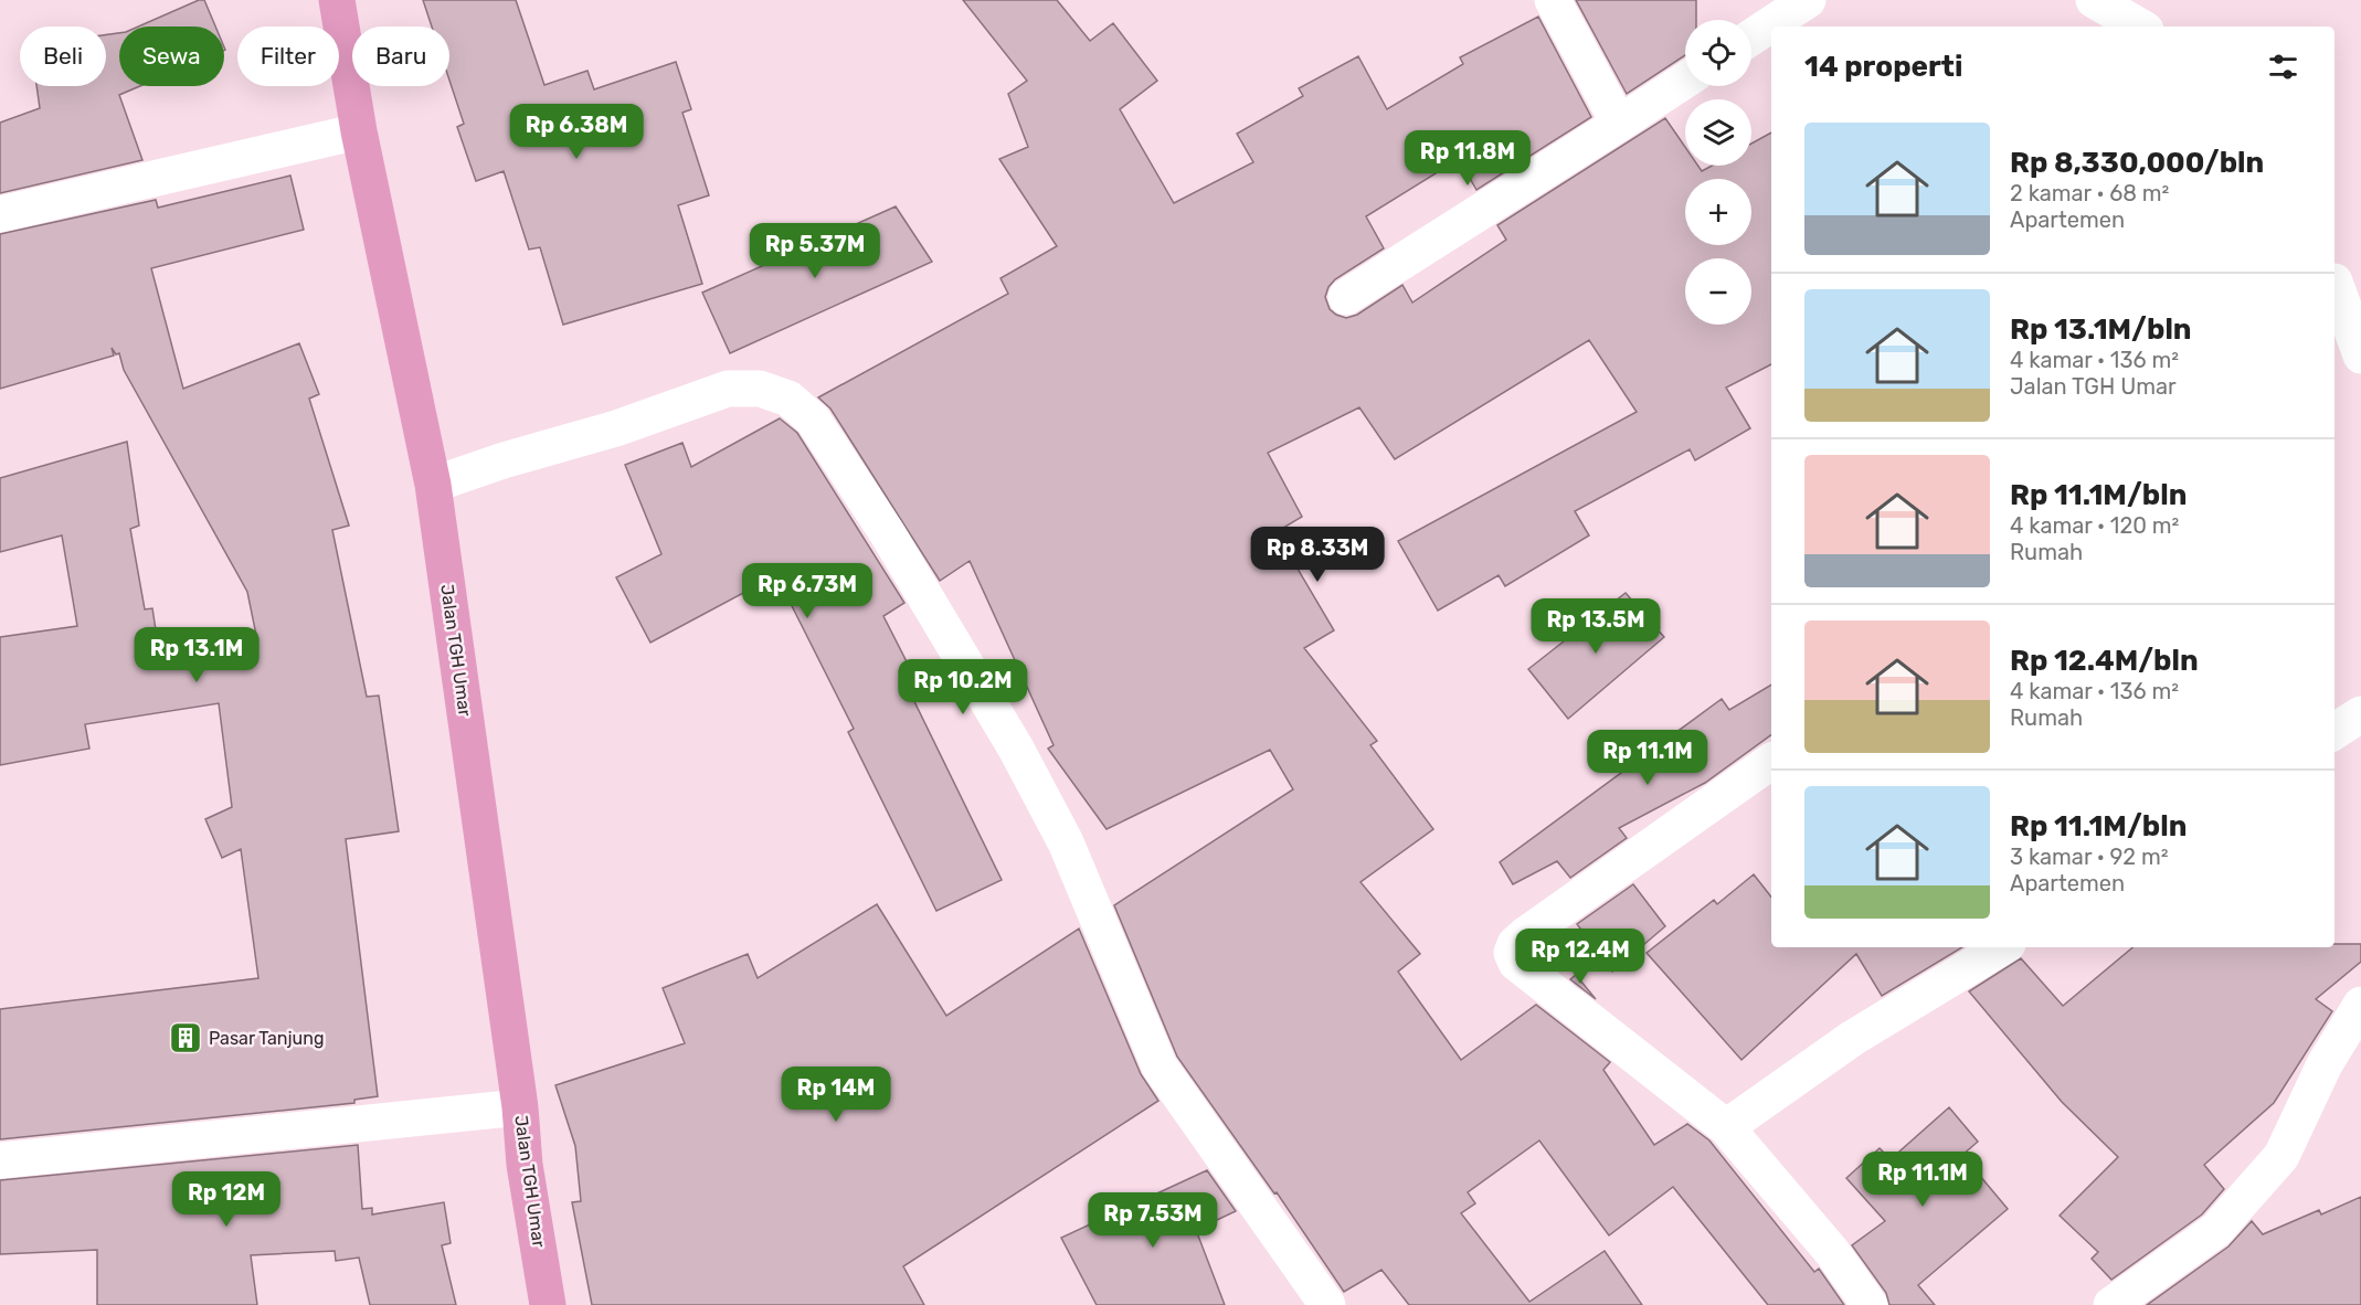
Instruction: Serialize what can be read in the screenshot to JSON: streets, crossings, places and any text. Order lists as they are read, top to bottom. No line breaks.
{"streets":{"main road":["Jalan TGH Umar"]},"places":{"building":["Pasar Tanjung"]},"page":{"map_buttons":["+","−"],"chip":["Beli","Sewa","Filter","Baru"],"heading":"14 properti","price":["Rp 6.38M","Rp 11.8M","Rp 5.37M","Rp 8.33M","Rp 6.73M","Rp 13.5M","Rp 13.1M","Rp 10.2M","Rp 11.1M","Rp 12.4M","Rp 14M","Rp 11.1M","Rp 12M","Rp 7.53M"],"list":[{"name":"Rp 8,330,000/bln","note":"2 kamar · 68 m² · Apartemen"},{"name":"Rp 13.1M/bln","note":"4 kamar · 136 m² · Jalan TGH Umar"},{"name":"Rp 11.1M/bln","note":"4 kamar · 120 m² · Rumah"},{"name":"Rp 12.4M/bln","note":"4 kamar · 136 m² · Rumah"},{"name":"Rp 11.1M/bln","note":"3 kamar · 92 m² · Apartemen"}]}}
